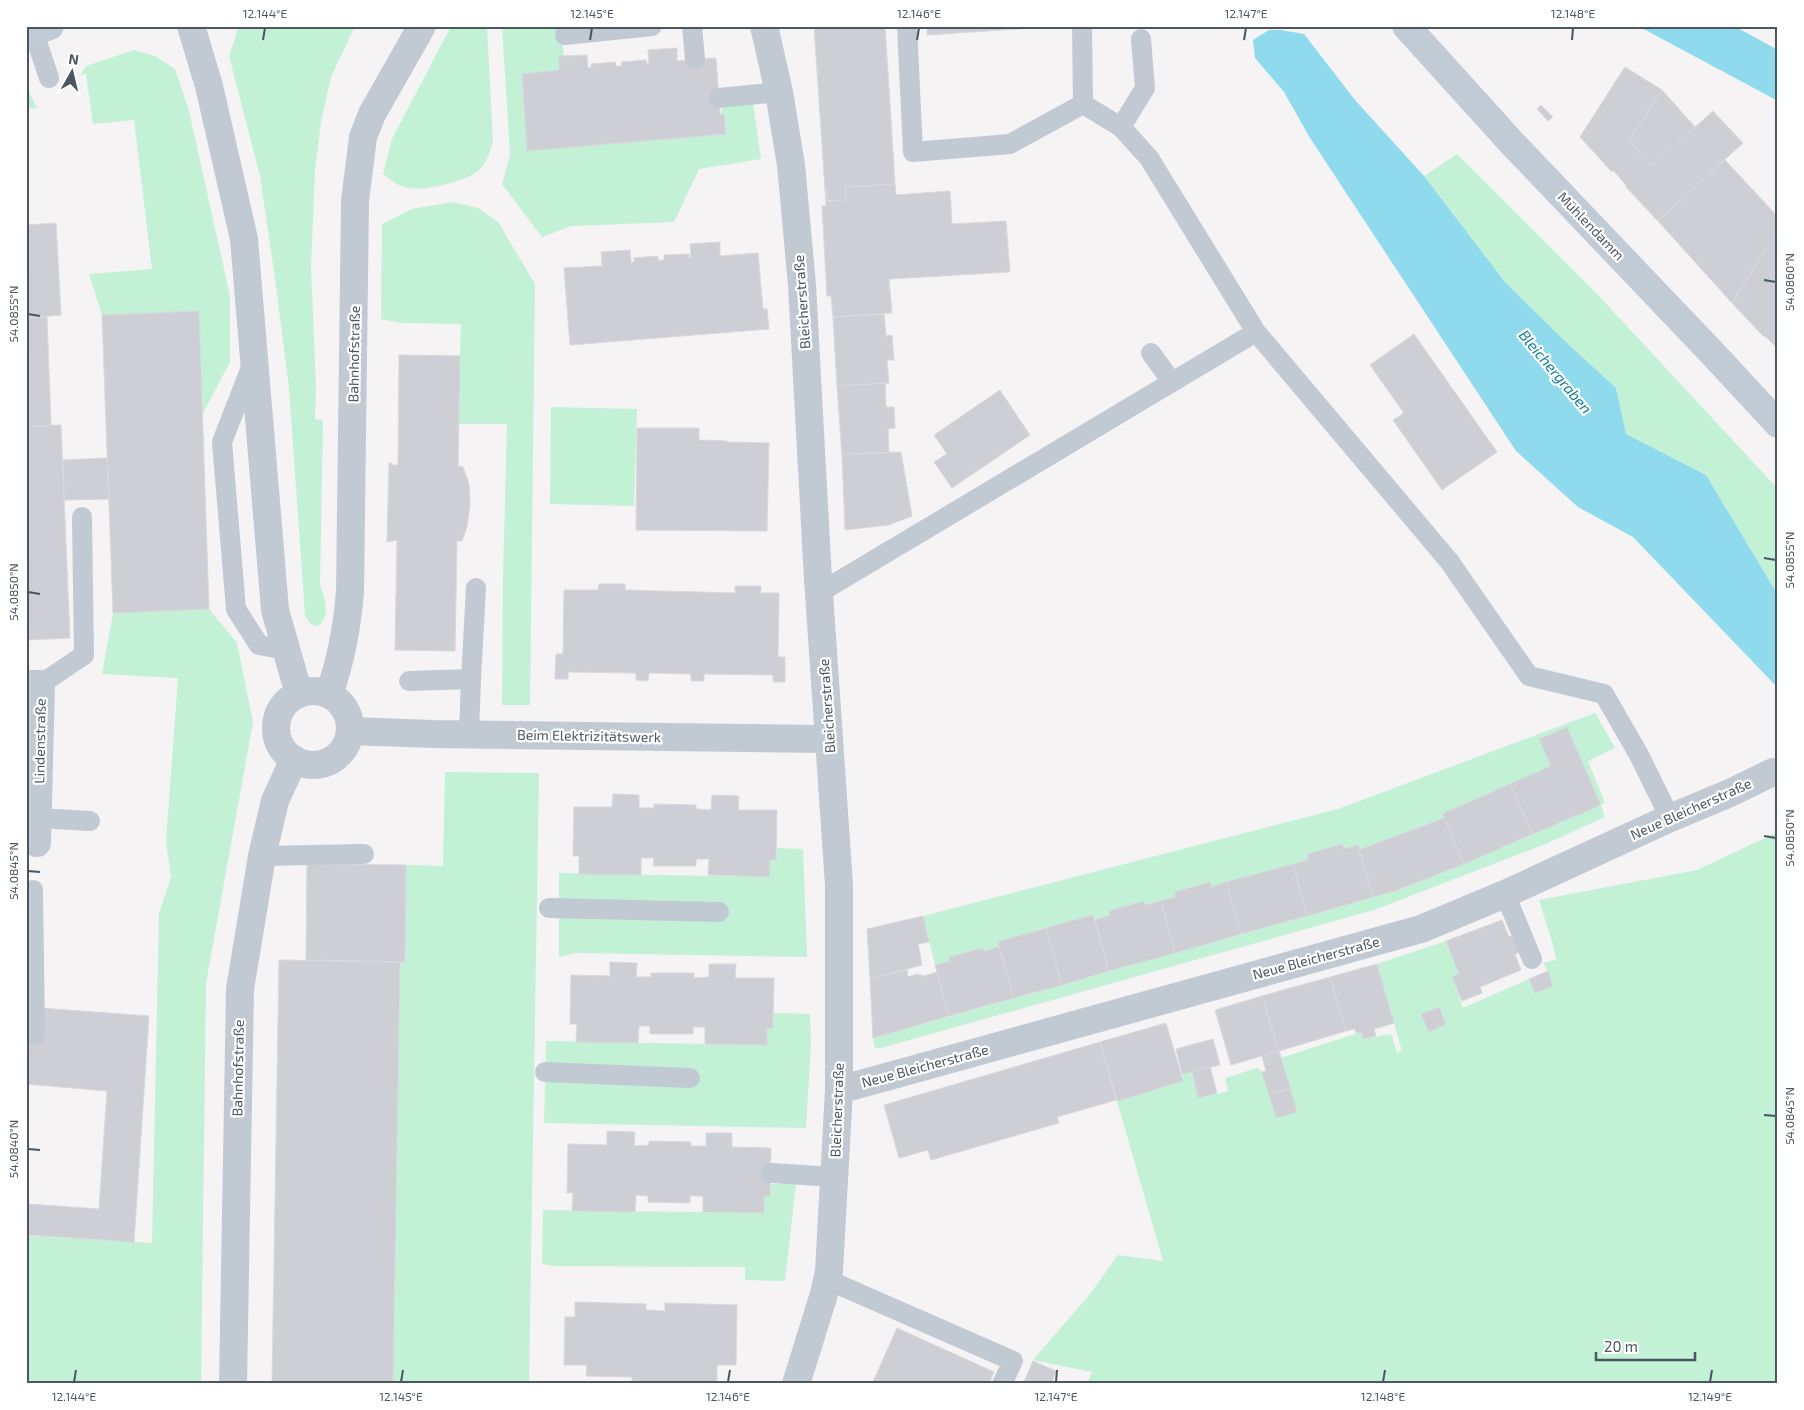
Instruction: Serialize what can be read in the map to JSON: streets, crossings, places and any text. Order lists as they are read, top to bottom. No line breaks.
{"streets":{"main road":["Mühlendamm"],"street":["Bleicherstraße","Bahnhofstraße","Beim Elektrizitätswerk","Lindenstraße","Neue Bleicherstraße"]},"crossings":[["Bleicherstraße","Beim Elektrizitätswerk"],["Bleicherstraße","Neue Bleicherstraße"],["Bahnhofstraße","Beim Elektrizitätswerk"]],"water":["Bleichergraben"],"scale_bar":"20 m","north":"top","coordinates":["12.144°E","12.145°E","12.146°E","12.147°E","12.148°E","54.0860°N","54.0855°N","54.0850°N","54.0845°N","54.0840°N","12.149°E"]}
